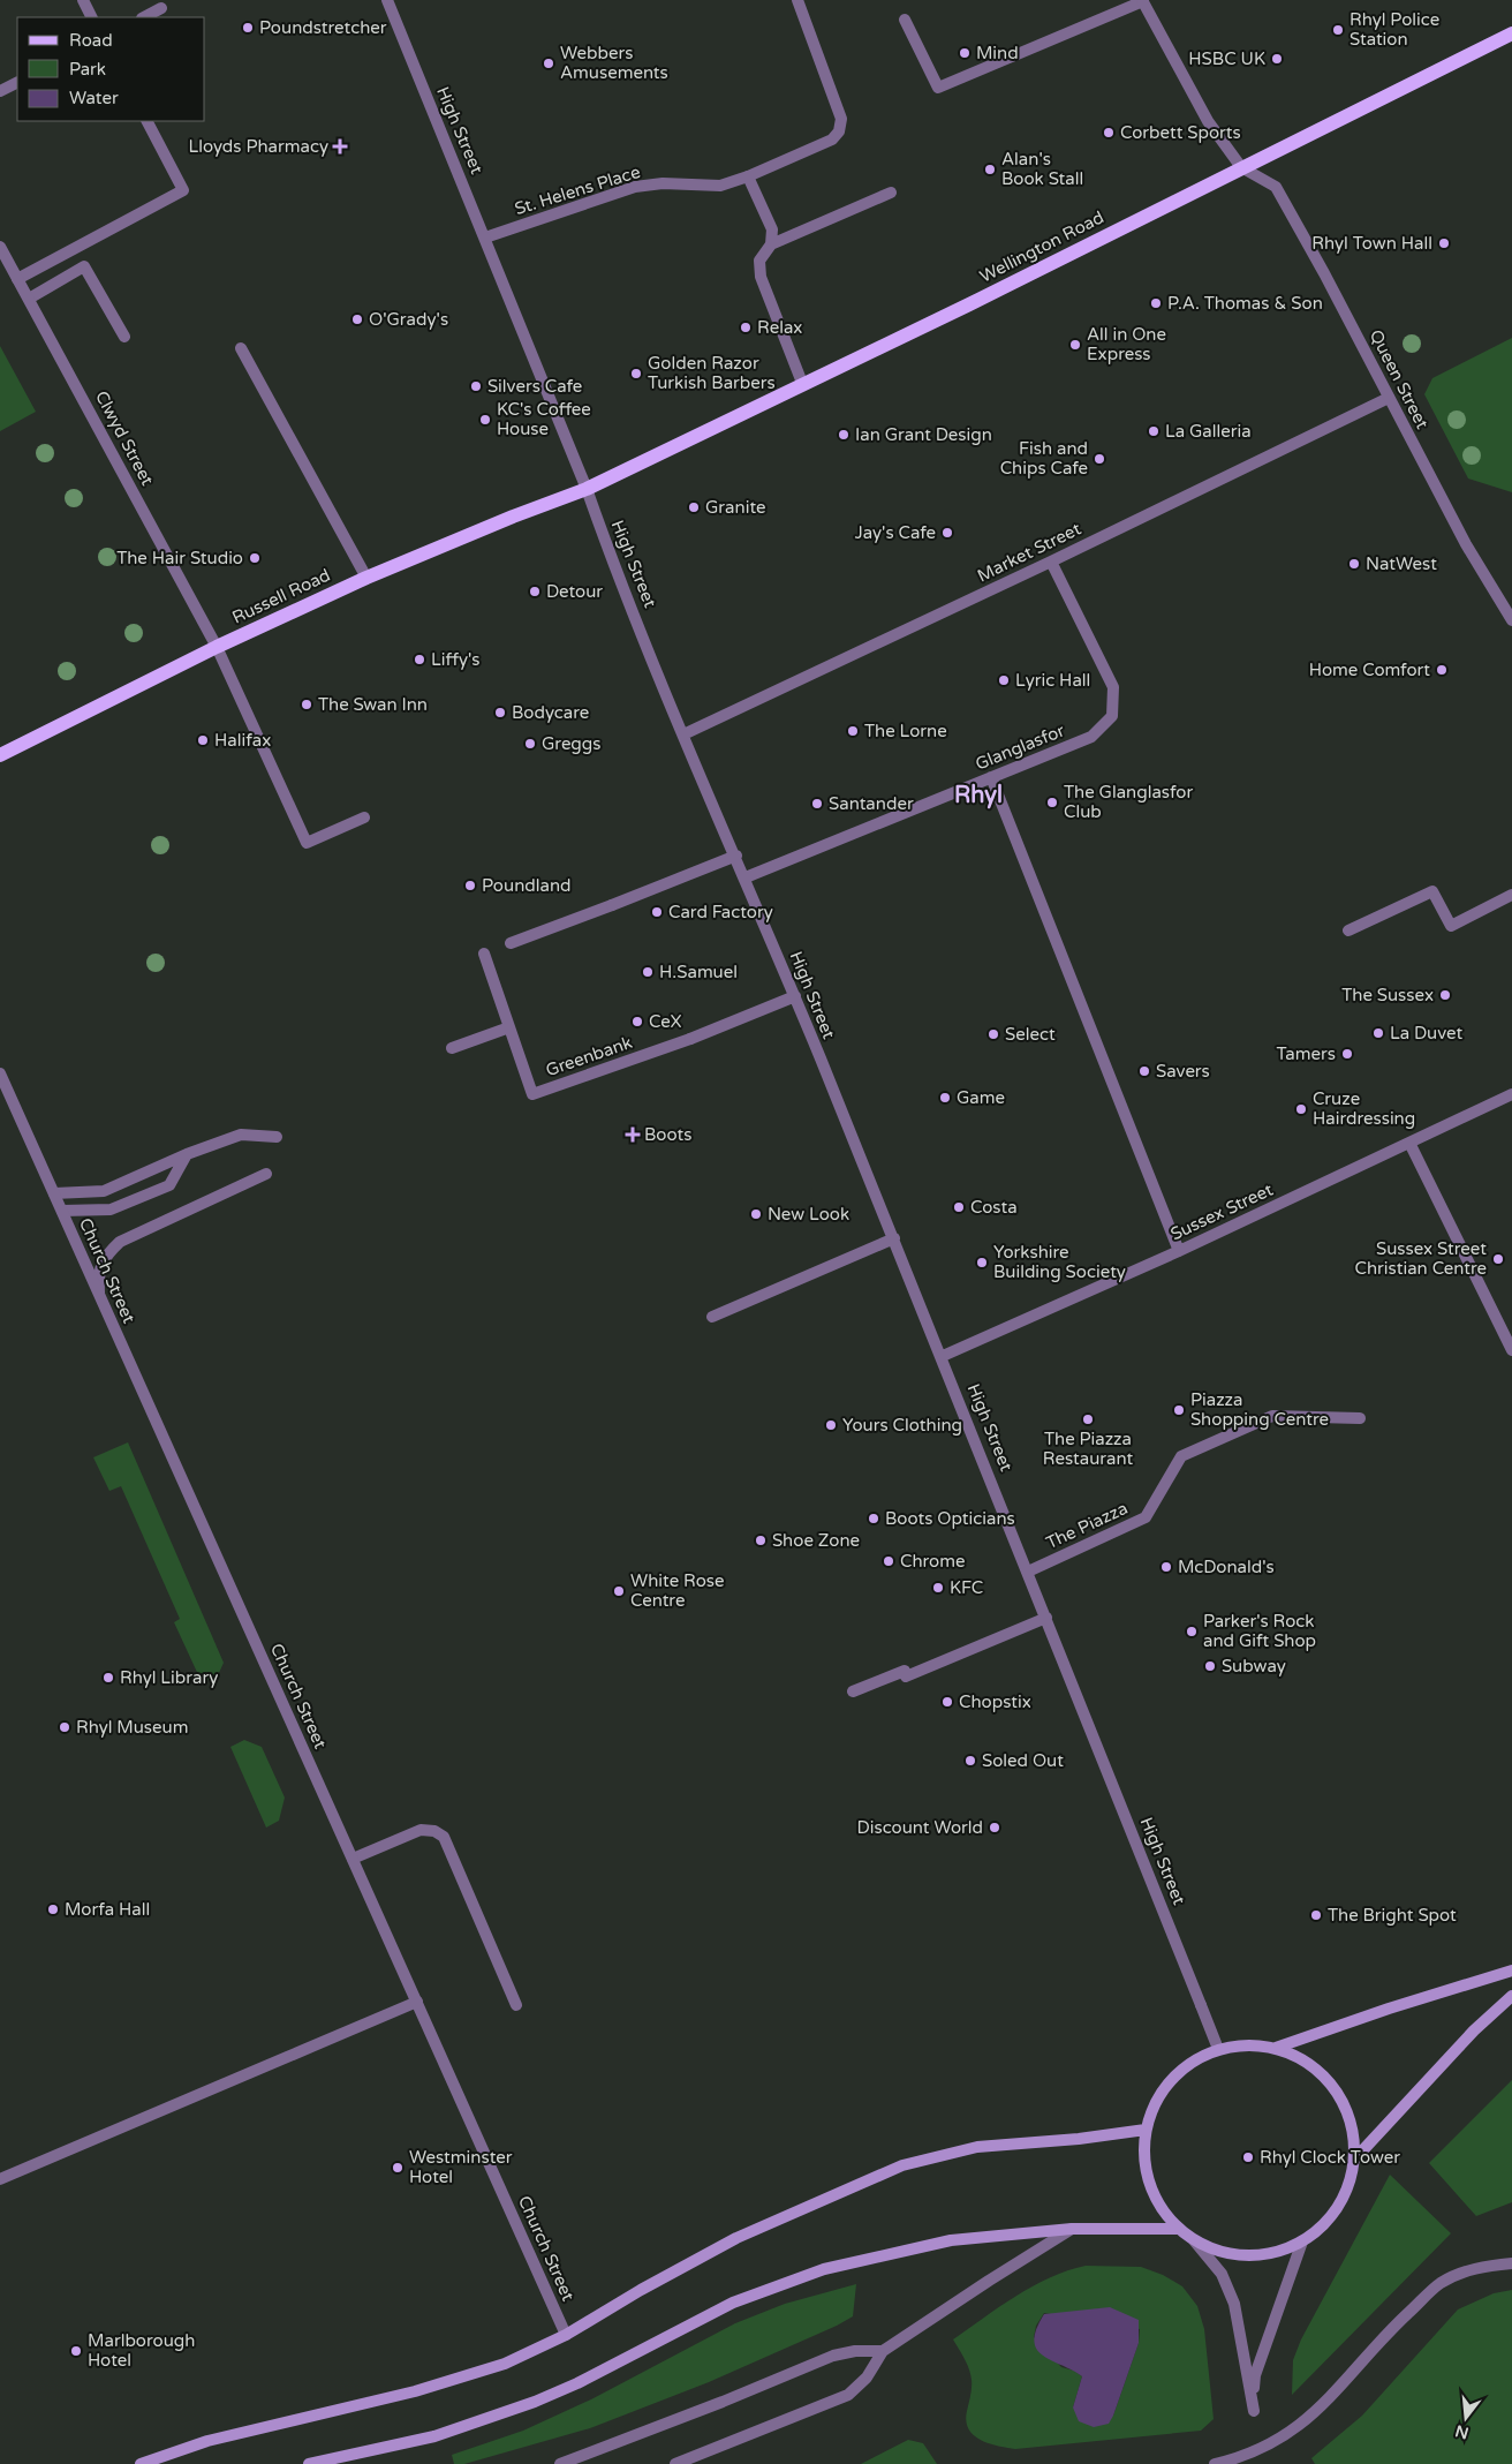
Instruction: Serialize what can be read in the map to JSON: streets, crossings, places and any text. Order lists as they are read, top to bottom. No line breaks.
{"streets":{"main road":["Wellington Road","Russell Road"],"street":["High Street","St. Helens Place","Queen Street","Clwyd Street","Market Street","Glanglasfor","Greenbank","Sussex Street","Church Street","The Piazza"]},"crossings":[["High Street","St. Helens Place"],["High Street","Wellington Road"],["High Street","Market Street"],["High Street","Russell Road"],["High Street","Glanglasfor"],["High Street","Greenbank"],["High Street","Sussex Street"],["High Street","The Piazza"],["Wellington Road","Queen Street"],["Wellington Road","Russell Road"],["Queen Street","Market Street"],["Clwyd Street","Russell Road"],["Market Street","Glanglasfor"]],"districts":["Rhyl"],"places":{"other":["Poundstretcher","Rhyl Police Station","Mind","HSBC UK","Webbers Amusements","Corbett Sports","Alan's Book Stall","Rhyl Town Hall","P.A. Thomas & Son","O'Grady's","Relax","All in One Express","Golden Razor Turkish Barbers","Silvers Cafe","KC's Coffee House","La Galleria","Ian Grant Design","Fish and Chips Cafe","Granite","Jay's Cafe","The Hair Studio","NatWest","Detour","Liffy's","Home Comfort","Lyric Hall","The Swan Inn","Bodycare","The Lorne","Halifax","Greggs","The Glanglasfor Club","Santander","Poundland","Card Factory","H.Samuel","The Sussex","CeX","La Duvet","Select","Tamers","Savers","Game","Cruze Hairdressing","Costa","New Look","Sussex Street Christian Centre","Yorkshire Building Society","Piazza Shopping Centre","The Piazza Restaurant","Yours Clothing","Boots Opticians","Shoe Zone","Chrome","McDonald's","KFC","White Rose Centre","Parker's Rock and Gift Shop","Subway","Rhyl Library","Chopstix","Rhyl Museum","Soled Out","Discount World","Morfa Hall","The Bright Spot","Rhyl Clock Tower","Westminster Hotel","Marlborough Hotel"],"health":["Lloyds Pharmacy","Boots"]},"legend":["Road","Park","Water"],"north":"bottom"}
